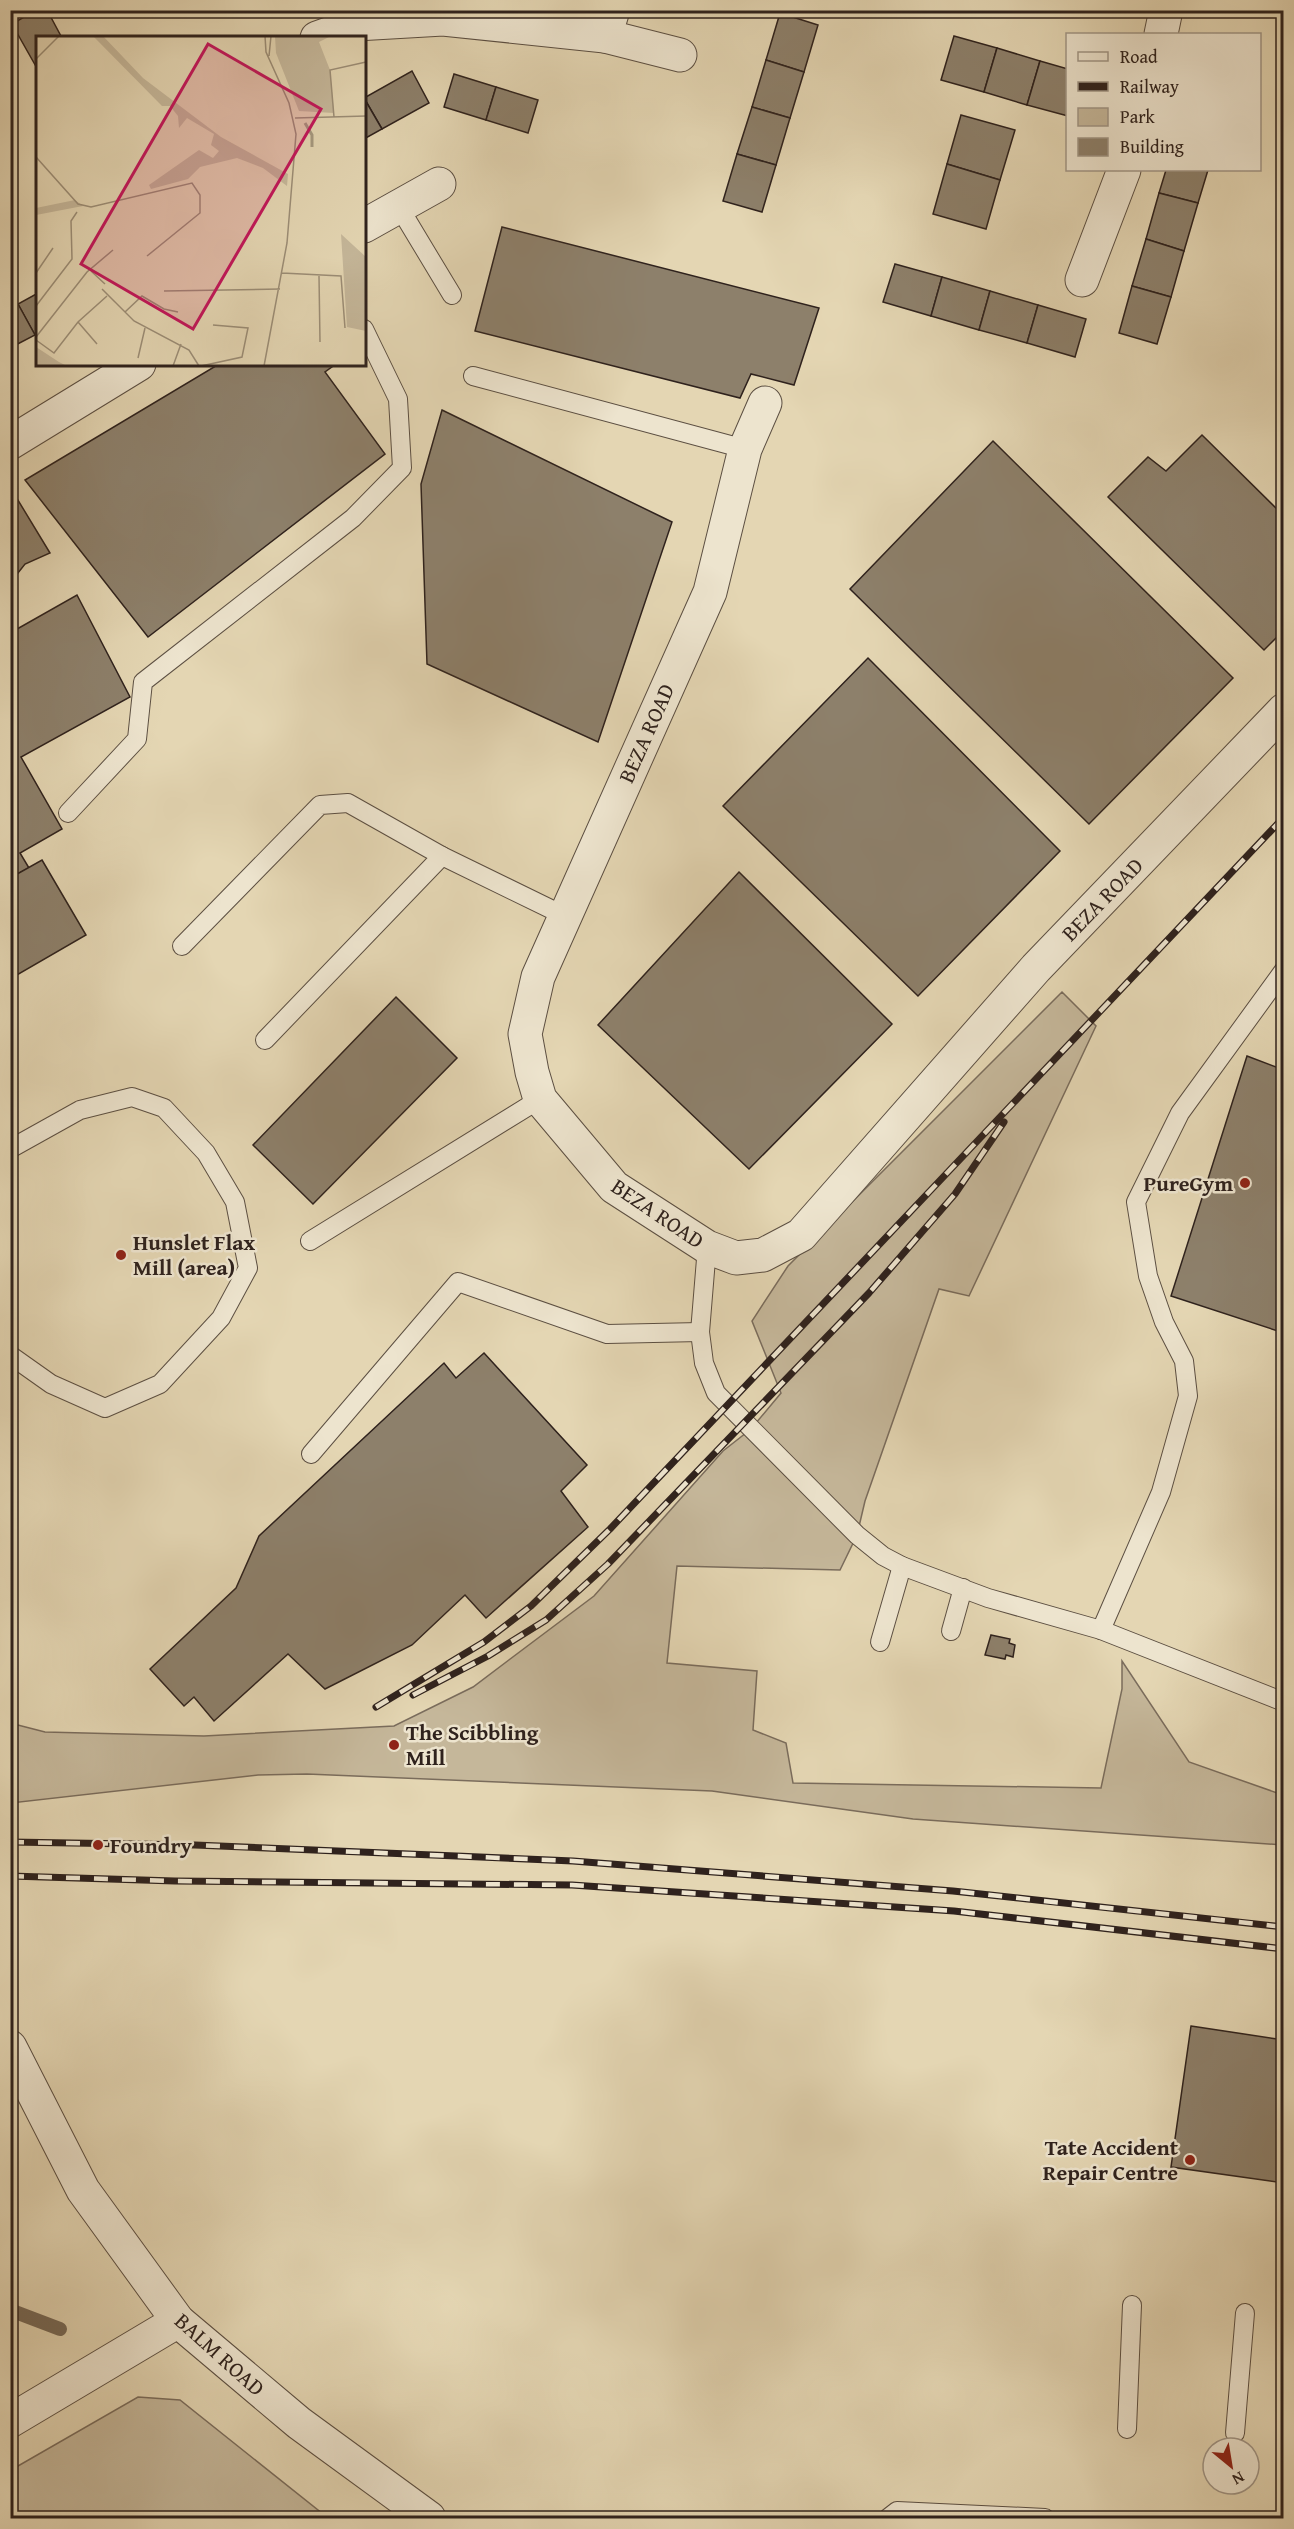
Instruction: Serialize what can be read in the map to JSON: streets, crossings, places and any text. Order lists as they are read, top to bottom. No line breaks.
{"streets":{"street":["BEZA ROAD","BALM ROAD"]},"places":["PureGym","Hunslet Flax Mill (area)","The Scibbling Mill","Foundry","Tate Accident Repair Centre"],"legend":["Road","Railway","Park","Building"],"north":"bottom right"}
